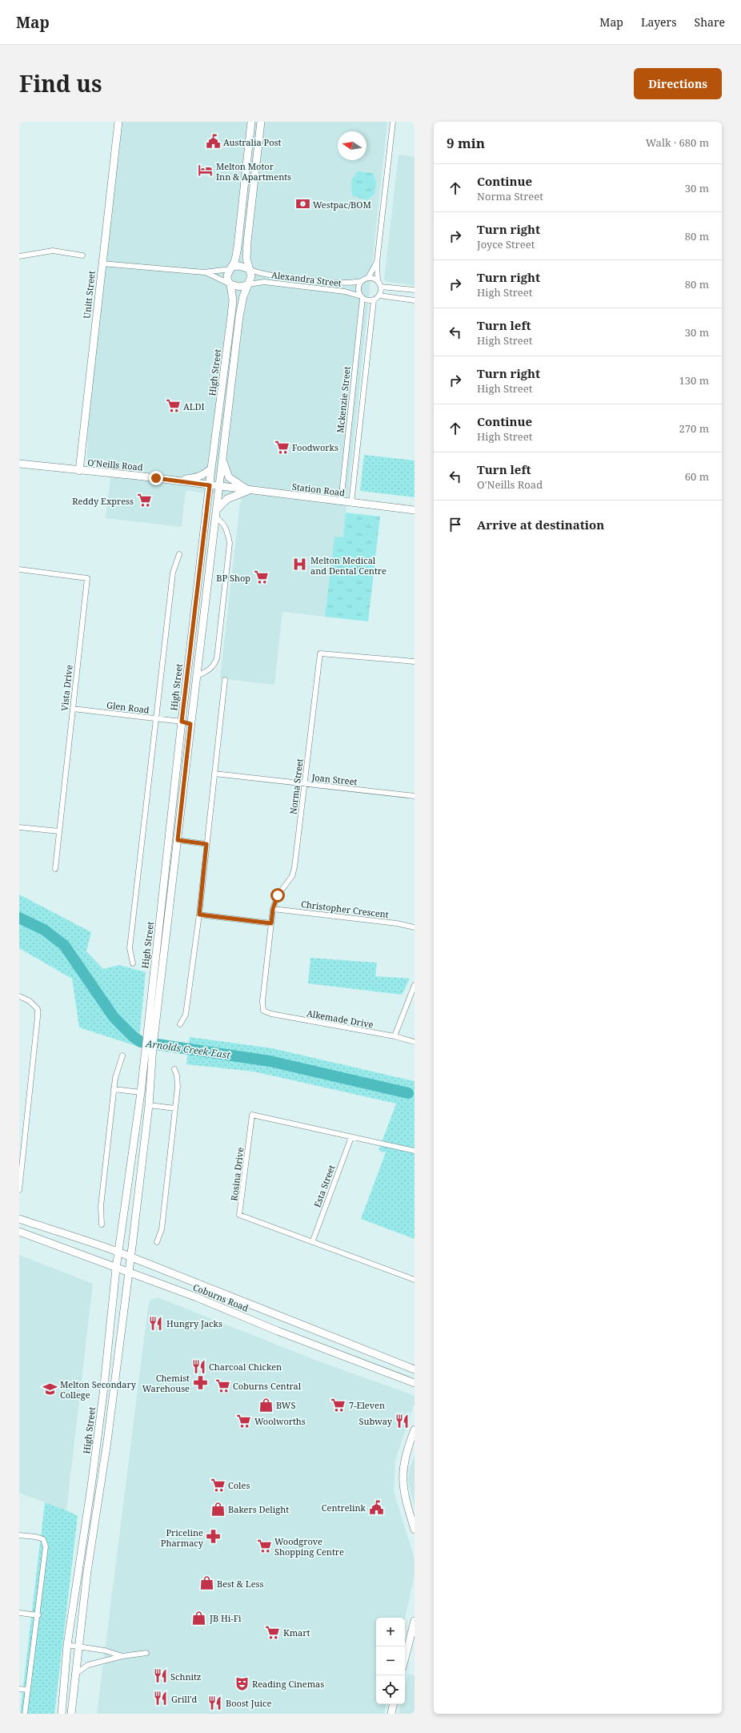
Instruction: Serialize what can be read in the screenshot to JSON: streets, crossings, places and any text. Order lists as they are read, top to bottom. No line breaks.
{"streets":{"main road":["Unitt Street","High Street","O'Neills Road","Station Road","Coburns Road"],"street":["Alexandra Street","Mckenzie Street","Vista Drive","Glen Road","Joan Street","Norma Street","Christopher Crescent","Alkemade Drive","Rosina Drive","Esta Street"]},"crossings":[["Alexandra Street","High Street"],["Alexandra Street","Mckenzie Street"],["Unitt Street","O'Neills Road"],["High Street","O'Neills Road"],["High Street","Station Road"],["High Street","Glen Road"],["High Street","Coburns Road"],["Mckenzie Street","Station Road"],["O'Neills Road","Station Road"],["Vista Drive","Glen Road"],["Joan Street","Norma Street"],["Norma Street","Christopher Crescent"],["Norma Street","Alkemade Drive"],["Rosina Drive","Esta Street"]],"water":["Arnolds Creek East"],"places":{"public building":["Australia Post","Centrelink"],"hotel":["Melton Motor Inn & Apartments"],"bank":["Westpac/BOM"],"supermarket":["ALDI","Foodworks","Reddy Express","BP Shop","Coburns Central","7-Eleven","Woolworths","Coles","Woodgrove Shopping Centre","Kmart"],"hospital":["Melton Medical and Dental Centre"],"restaurant":["Hungry Jacks","Charcoal Chicken","Subway","Schnitz","Grill'd","Boost Juice"],"pharmacy":["Chemist Warehouse","Priceline Pharmacy"],"school or university":["Melton Secondary College"],"shop":["BWS","Bakers Delight","Best & Less","JB Hi-Fi"],"theatre":["Reading Cinemas"]},"north":"left","page":{"header":"Map","nav":["Map","Layers","Share"],"title":"Find us","buttons":"Directions","heading":["9 min","Walk · 680 m"],"list":[["Continue","Norma Street","30 m"],["Turn right","Joyce Street","80 m"],["Turn right","High Street","80 m"],["Turn left","High Street","30 m"],["Turn right","High Street","130 m"],["Continue","High Street","270 m"],["Turn left","O'Neills Road","60 m"],"Arrive at destination"],"map_buttons":["+","−"]}}
